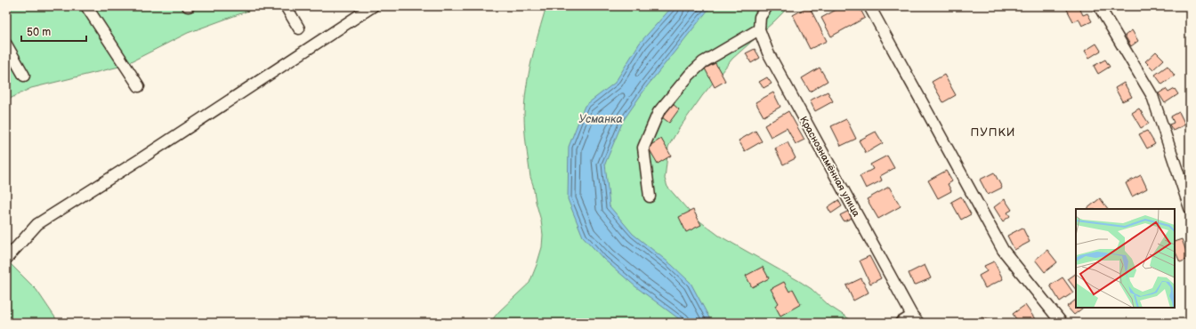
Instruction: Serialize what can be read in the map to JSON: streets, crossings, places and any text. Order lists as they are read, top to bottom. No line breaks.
{"streets":{"street":["Краснознамённая улица"]},"districts":["ПУПКИ"],"water":["Усманка"],"scale_bar":"50 m"}
